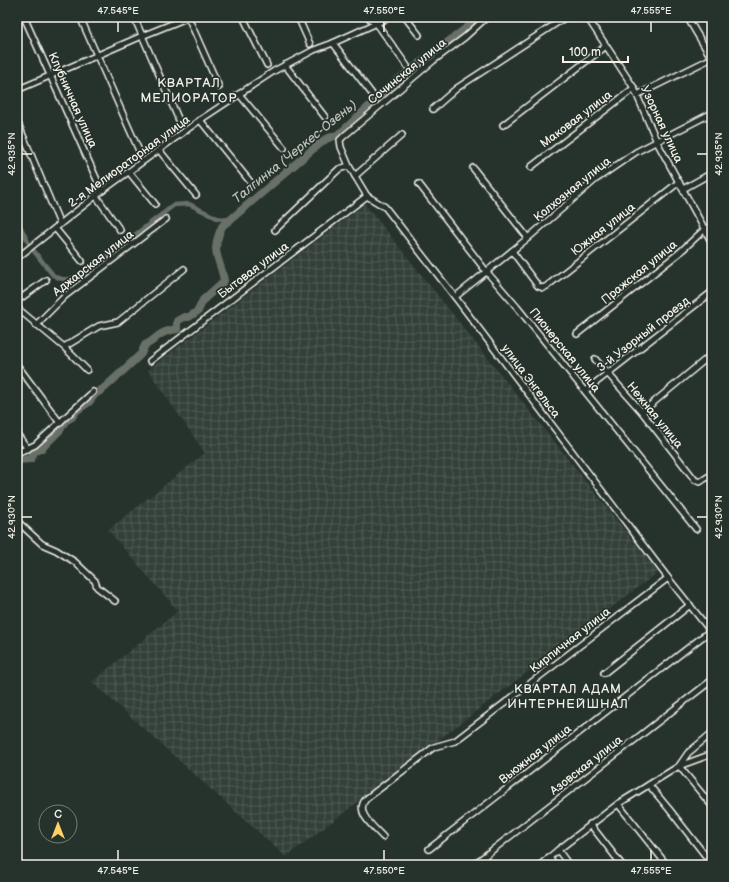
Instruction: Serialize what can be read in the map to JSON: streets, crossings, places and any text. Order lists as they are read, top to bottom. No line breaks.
{"streets":{"street":["Сочинская улица","Клубничная улица","Маковая улица","Узорная улица","2-я Мелиораторная улица","Колхозная улица","Южная улица","Аджарская улица","Бытовая улица","Пражская улица","3-й Узорный проезд","Пионерская улица","улица Энгельса","Нежная улица","Кирпичная улица","Вьюжная улица","Азовская улица"]},"crossings":[["Сочинская улица","улица Энгельса"],["Клубничная улица","2-я Мелиораторная улица"],["Маковая улица","Узорная улица"],["Узорная улица","Колхозная улица"],["Узорная улица","Южная улица"],["Узорная улица","Пражская улица"],["Колхозная улица","Южная улица"],["Колхозная улица","Пионерская улица"],["Колхозная улица","улица Энгельса"],["Бытовая улица","улица Энгельса"],["3-й Узорный проезд","Пионерская улица"],["3-й Узорный проезд","Нежная улица"],["улица Энгельса","Кирпичная улица"],["улица Энгельса","Вьюжная улица"]],"districts":["КВАРТАЛ МЕЛИОРАТОР","КВАРТАЛ АДАМ ИНТЕРНЕЙШНАЛ"],"water":["Талгинка (Черкес-Озень)"],"scale_bar":"100 m","north":"top","coordinates":["47.545°E","47.550°E","47.555°E","42.935°N","42.930°N"]}
